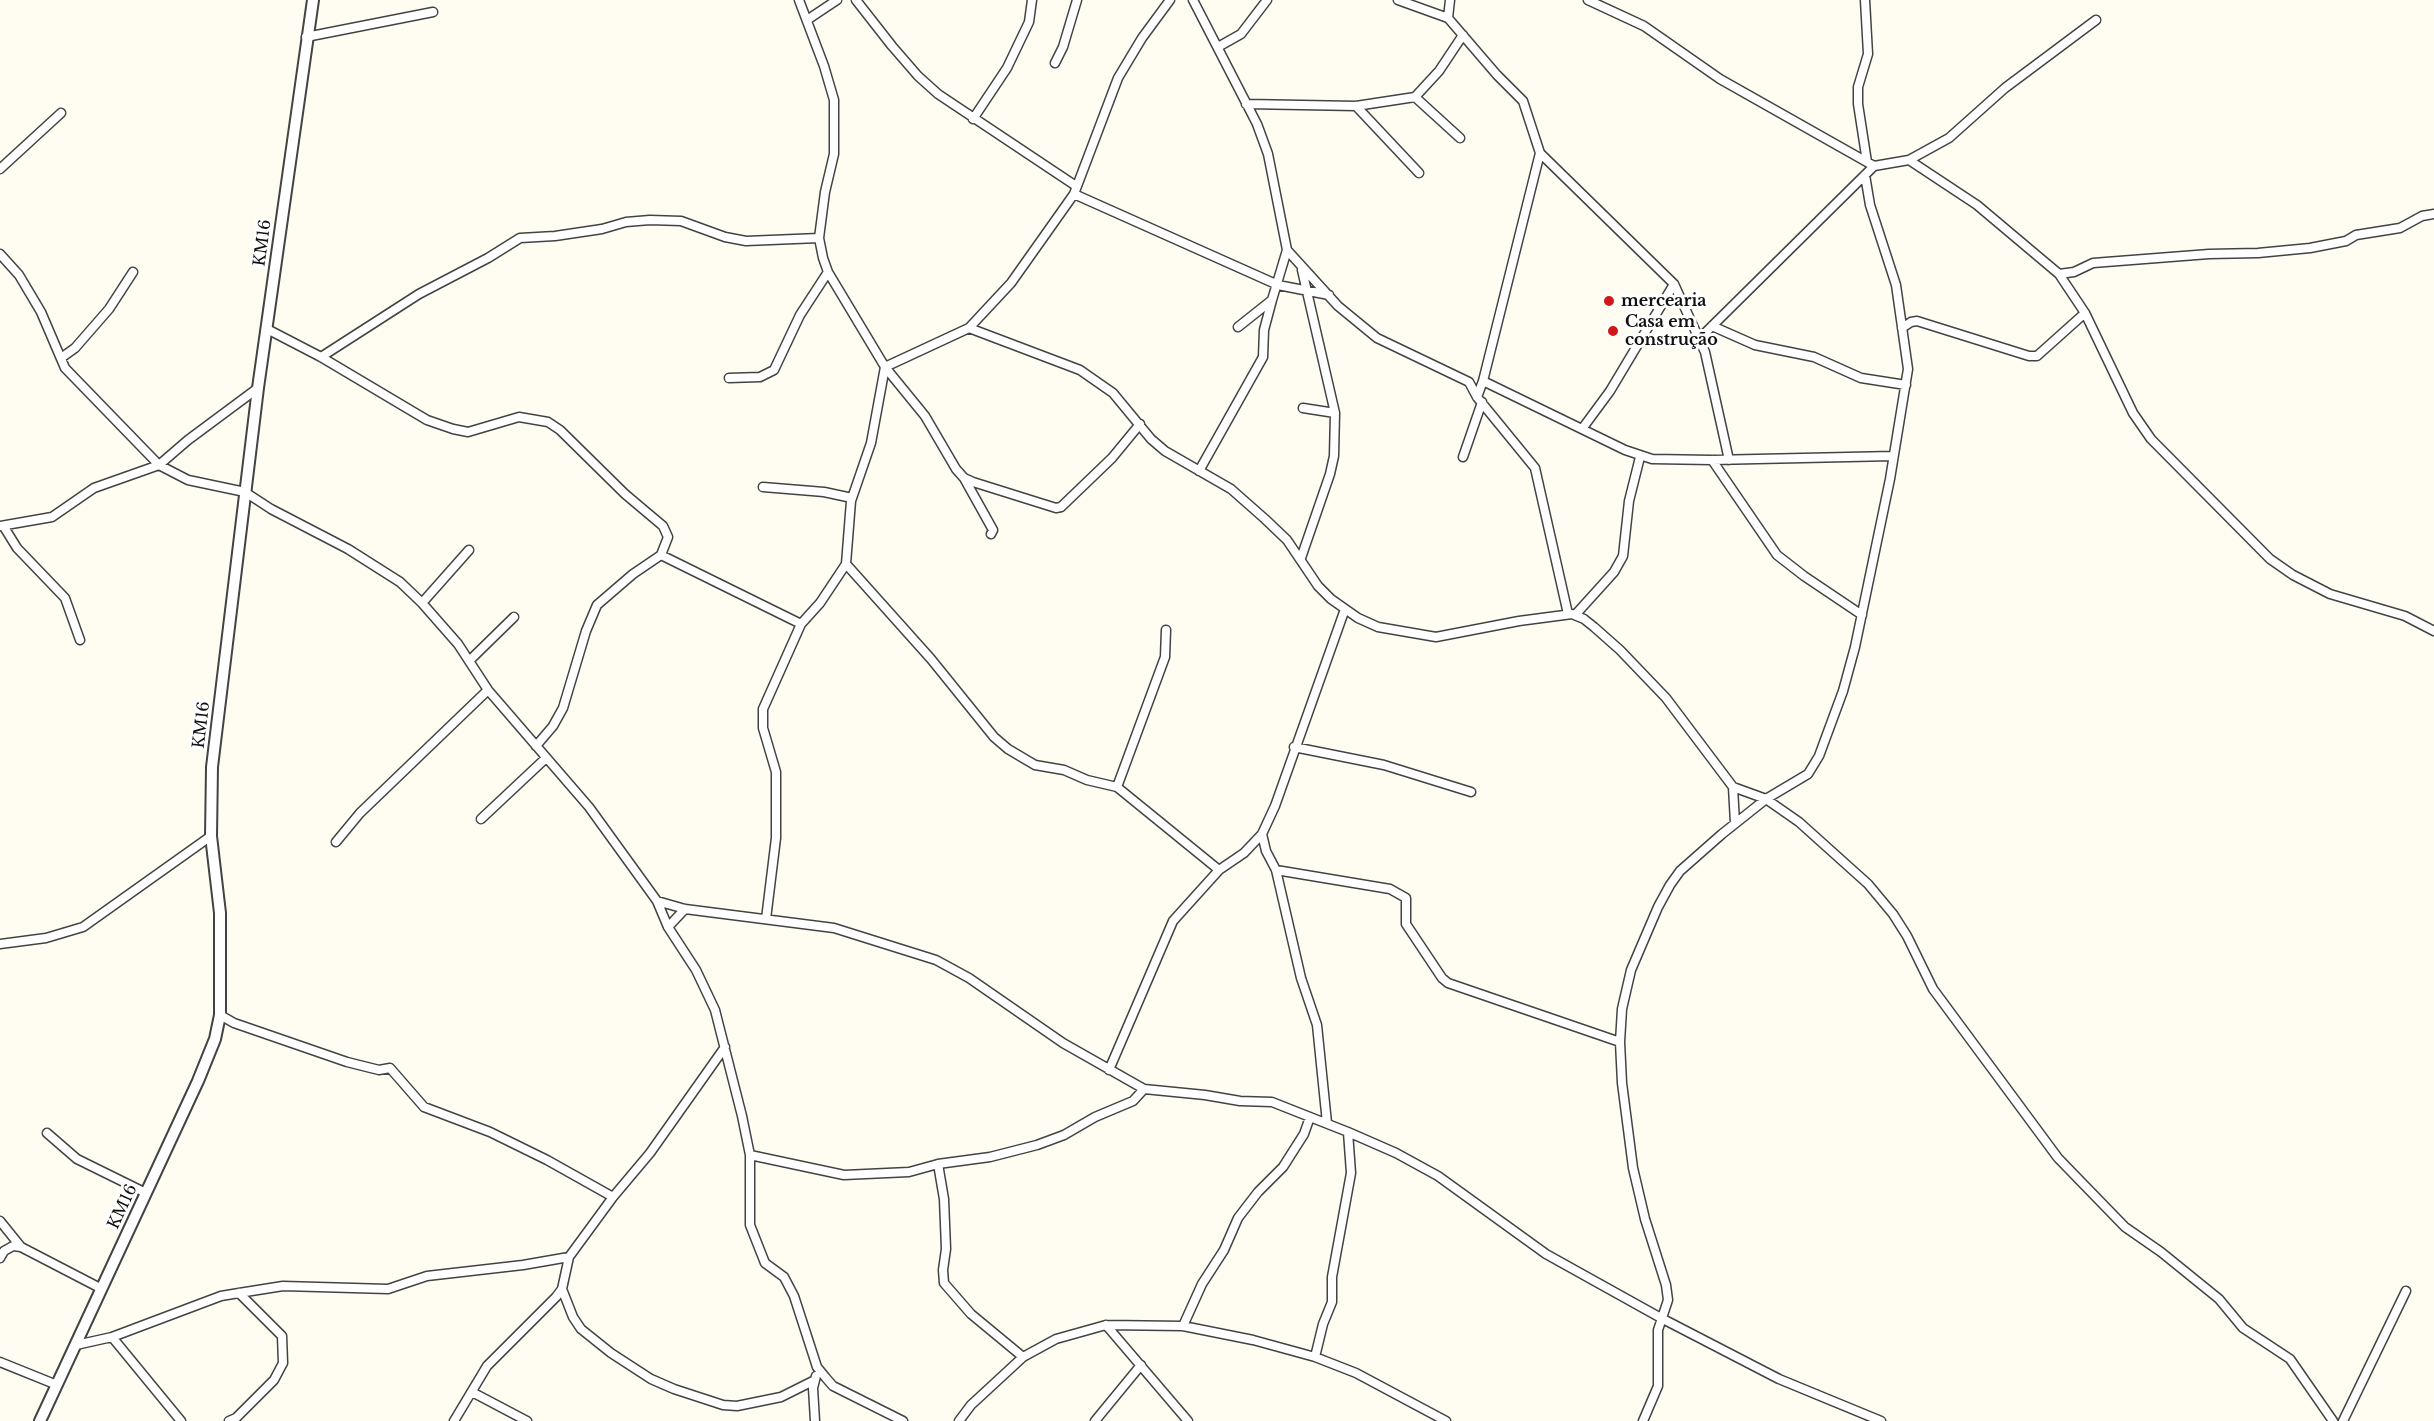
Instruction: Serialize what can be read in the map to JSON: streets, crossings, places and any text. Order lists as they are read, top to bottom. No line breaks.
{"streets":{"street":["KM16"]},"places":["mercearia","Casa em construção"]}
